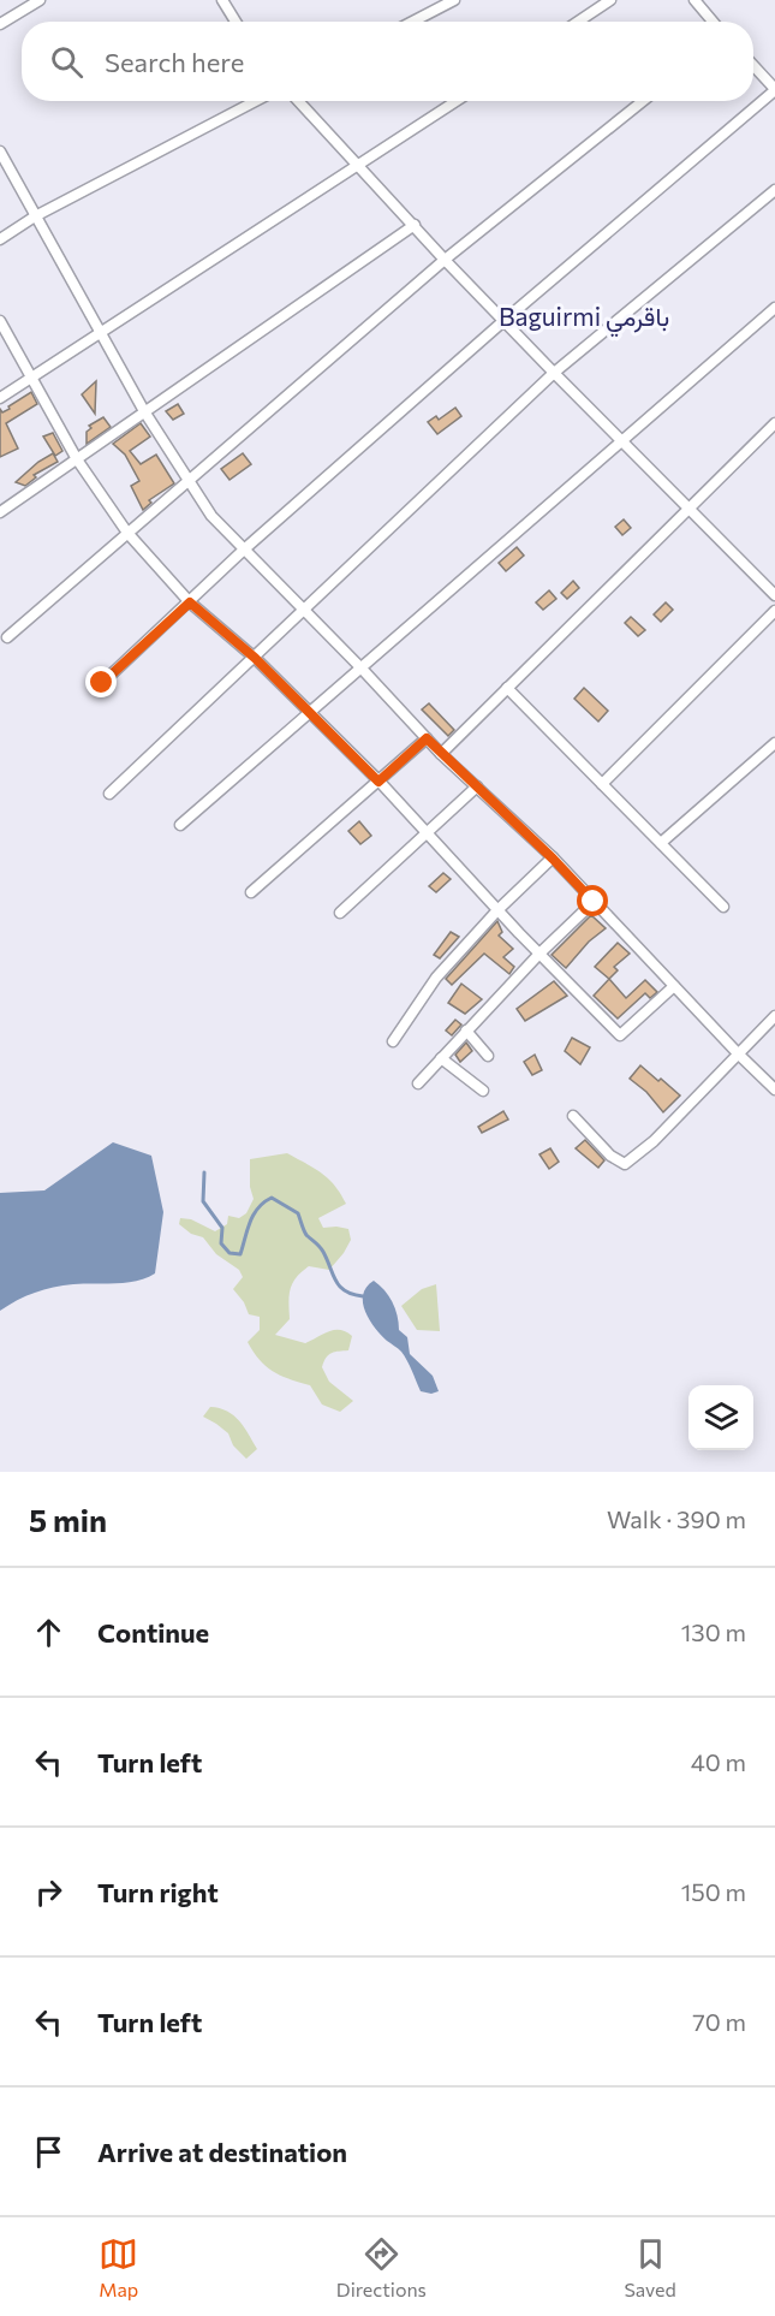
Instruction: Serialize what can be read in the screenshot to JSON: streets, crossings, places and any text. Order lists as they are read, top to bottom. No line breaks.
{"districts":["Baguirmi باقرمي"],"page":{"search":"Search here","heading":["5 min","Walk · 390 m"],"list":[["Continue","130 m"],["Turn left","40 m"],["Turn right","150 m"],["Turn left","70 m"],"Arrive at destination"],"nav":["Map","Directions","Saved"]}}
